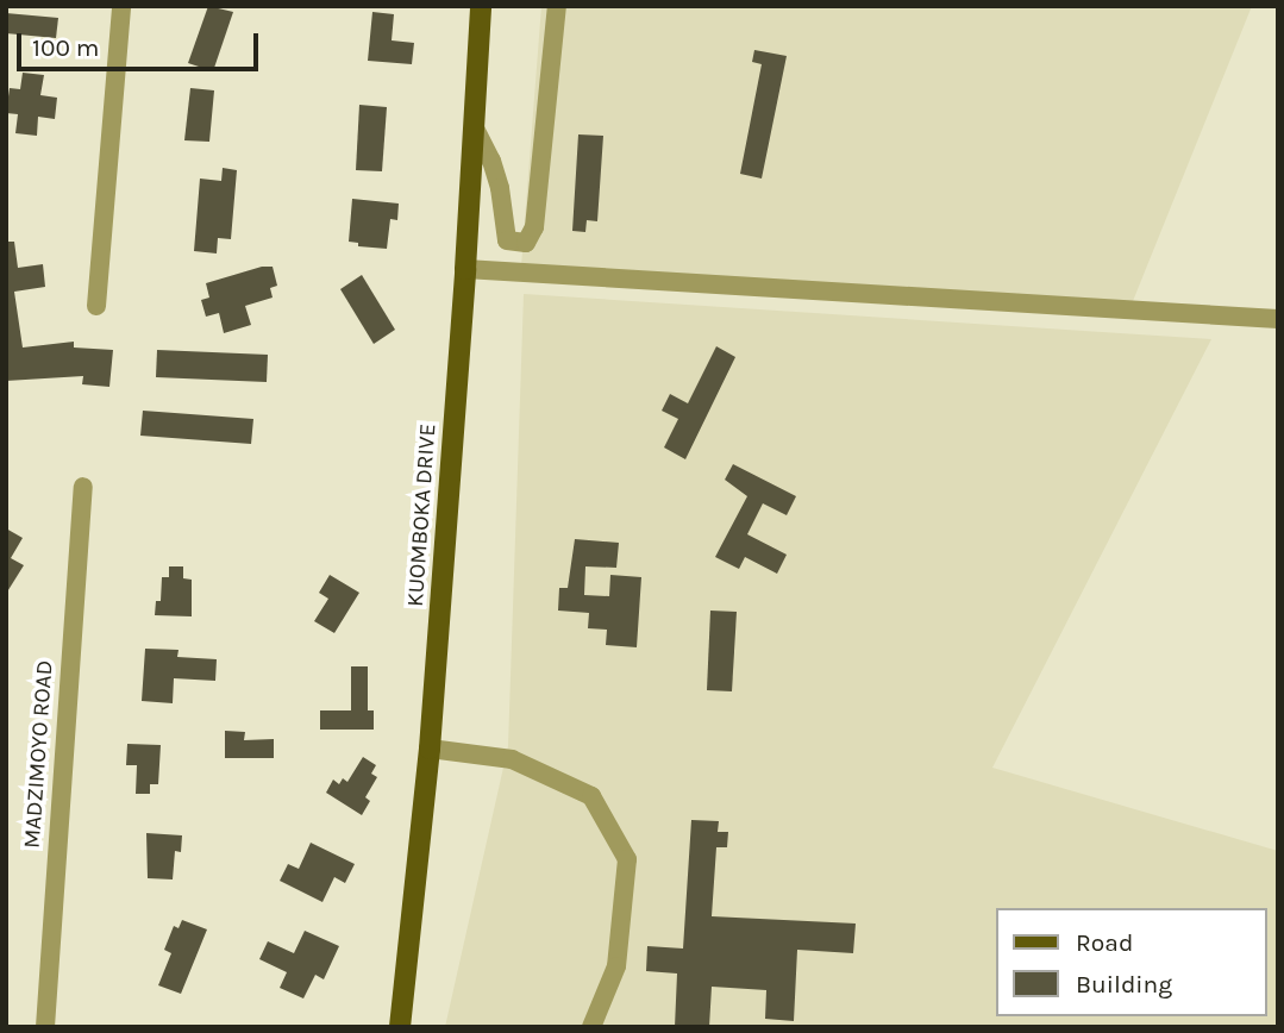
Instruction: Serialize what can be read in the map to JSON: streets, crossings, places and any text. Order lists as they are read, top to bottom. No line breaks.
{"streets":{"main road":["KUOMBOKA DRIVE"],"street":["MADZIMOYO ROAD"]},"legend":["Road","Building"],"scale_bar":"100 m"}
